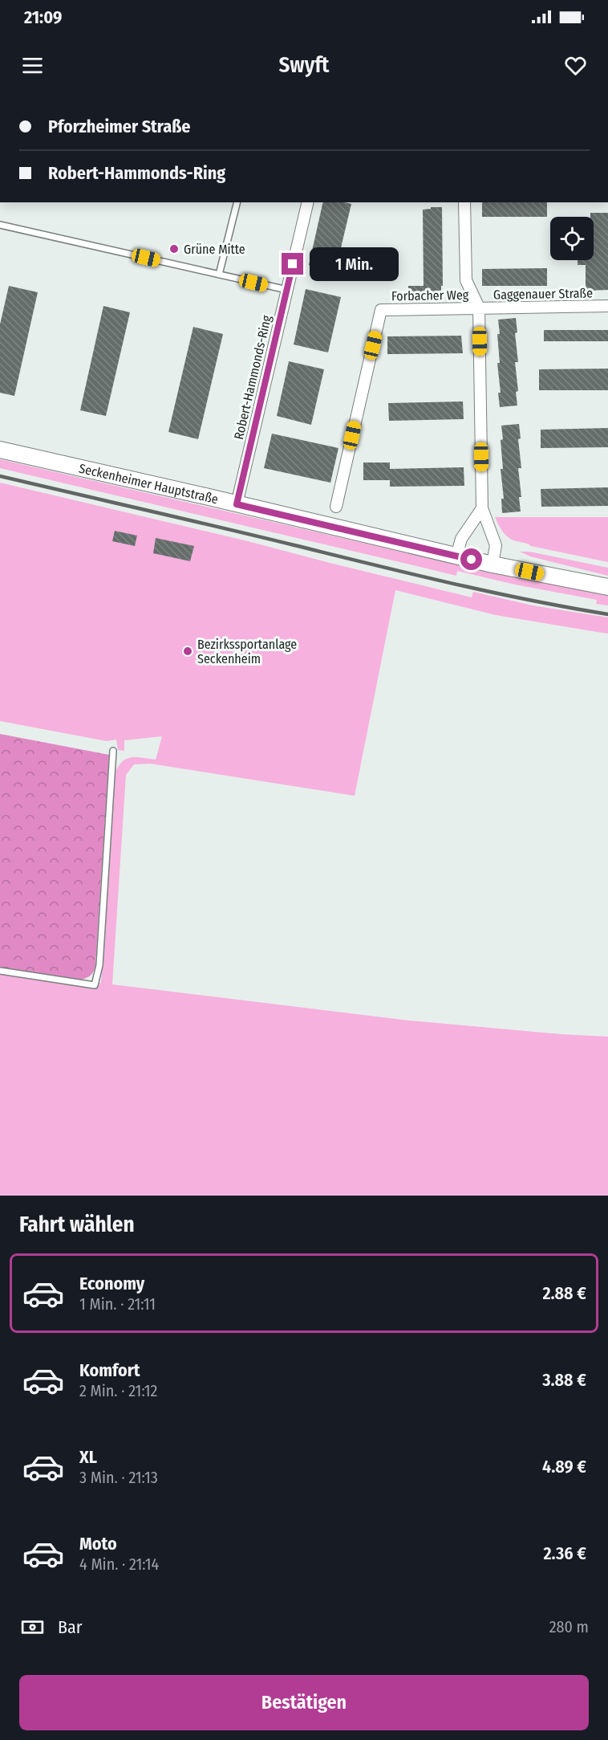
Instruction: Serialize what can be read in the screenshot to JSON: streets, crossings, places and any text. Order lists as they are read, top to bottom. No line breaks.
{"streets":{"main road":["Seckenheimer Hauptstraße"],"street":["Gaggenauer Straße","Forbacher Weg","Robert-Hammonds-Ring"]},"crossings":[["Gaggenauer Straße","Forbacher Weg"],["Robert-Hammonds-Ring","Seckenheimer Hauptstraße"]],"places":["Grüne Mitte","Bezirkssportanlage Seckenheim"],"page":{"status":"21:09","header":"Swyft","banner":["Pforzheimer Straße","Robert-Hammonds-Ring"],"bubble":"1 Min.","heading":"Fahrt wählen","list":[{"name":"Economy","note":"1 Min. · 21:11","value":"2.88 €"},{"name":"Komfort","note":"2 Min. · 21:12","value":"3.88 €"},{"name":"XL","note":"3 Min. · 21:13","value":"4.89 €"},{"name":"Moto","note":"4 Min. · 21:14","value":"2.36 €"}],"pay":["Bar","280 m"],"buttons":"Bestätigen"}}
